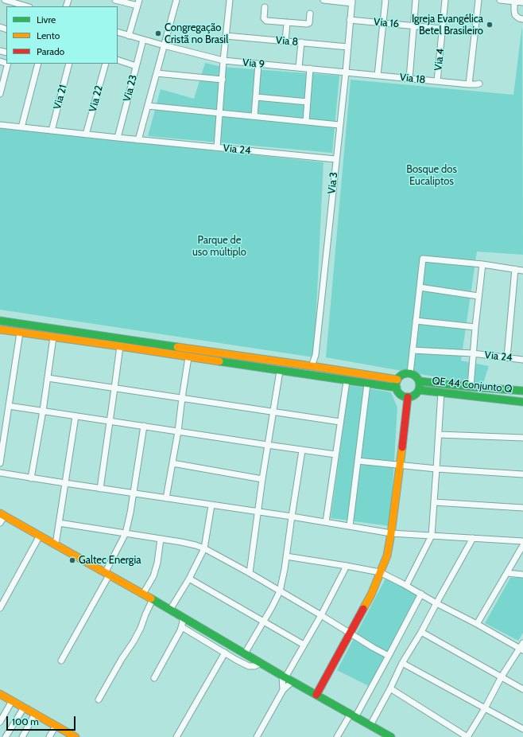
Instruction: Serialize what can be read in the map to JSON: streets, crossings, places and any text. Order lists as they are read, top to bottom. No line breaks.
{"streets":{"street":["Via 16","Via 8","Via 4","Via 9","Via 18","Via 23","Via 21","Via 22","Via 24","Via 3","QE 44 Conjunto Q"]},"crossings":[["Via 16","Via 4"],["Via 16","Via 3"],["Via 8","Via 3"],["Via 4","Via 18"],["Via 9","Via 18"],["Via 9","Via 23"],["Via 9","Via 3"],["Via 18","Via 3"],["Via 23","Via 24"],["Via 21","Via 24"],["Via 22","Via 24"],["Via 24","Via 3"]],"parks":["Bosque dos Eucaliptos","Parque de uso múltiplo"],"places":["Igreja Evangélica Betel Brasileiro","Congregação Cristã no Brasil","Galtec Energia"],"legend":["Livre","Lento","Parado"],"scale_bar":"100 m"}
